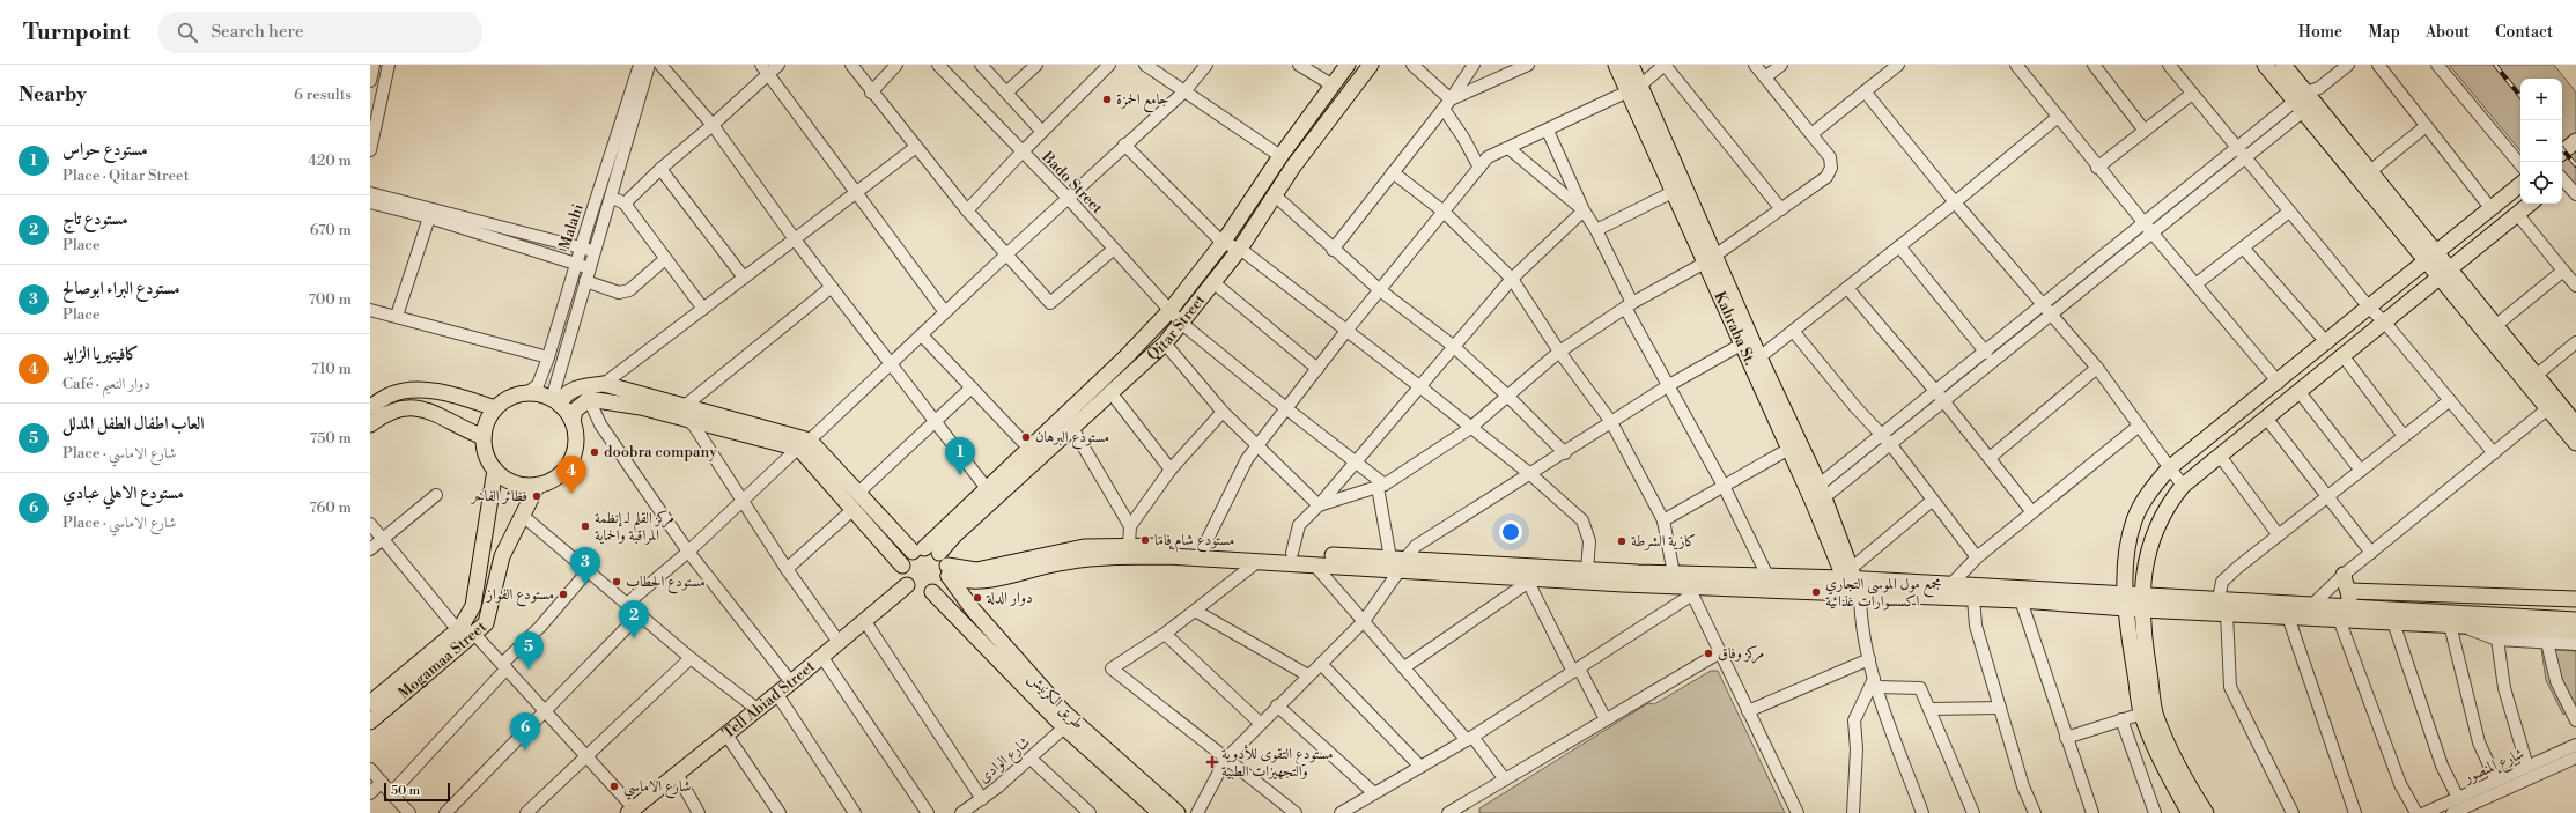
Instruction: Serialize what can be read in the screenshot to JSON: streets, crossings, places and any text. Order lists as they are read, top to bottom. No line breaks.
{"streets":{"main road":["Qitar Street","Kahraba St.","Mogamaa Street","Tell Abiad Street","طريق الكرنيش"],"street":["Bado Street","Malahi","شارع الوادى","شارع المنصور"]},"crossings":[["Bado Street","Qitar Street"],["Malahi","Mogamaa Street"],["Qitar Street","Tell Abiad Street"],["Qitar Street","طريق الكرنيش"],["Tell Abiad Street","طريق الكرنيش"],["طريق الكرنيش","شارع الوادى"]],"places":{"other":["جامع الحمزة","مستودع البرهان","doobra company","فطائر الفاخر","مركز القلم لـ إنظمة المراقبة والحماية","مستودع شام فاما","كازية الشرطة","مستودع الحطاب","مجمع مول الموسى التجاري اكسسوارات غذائية","مستودع الفواز","دوار الدلة","مركز وفاق","شارع الاماسي"],"health":["مستودع التقوى للأدوية والتجهيزات الطبية"]},"scale_bar":"50 m","page":{"header":"Turnpoint","search":"Search here","nav":["Home","Map","About","Contact"],"heading":["Nearby","6 results"],"map_buttons":["+","−"],"list":[{"mark":"1","name":"مستودع حواس","note":"Place · Qitar Street","value":"420 m"},{"mark":"2","name":"مستودع تاج","note":"Place","value":"670 m"},{"mark":"3","name":"مستودع البراء ابوصالح","note":"Place","value":"700 m"},{"mark":"4","name":"كافيتيريا الزايد","note":"Café · دوار النعيم","value":"710 m"},{"mark":"5","name":"العاب اطفال الطفل المدلل","note":"Place · شارع الاماسي","value":"750 m"},{"mark":"6","name":"مستودع الاهلي عبادي","note":"Place · شارع الاماسي","value":"760 m"}],"pins":["1","4","3","2","5","6"],"scale":"50 m"}}
